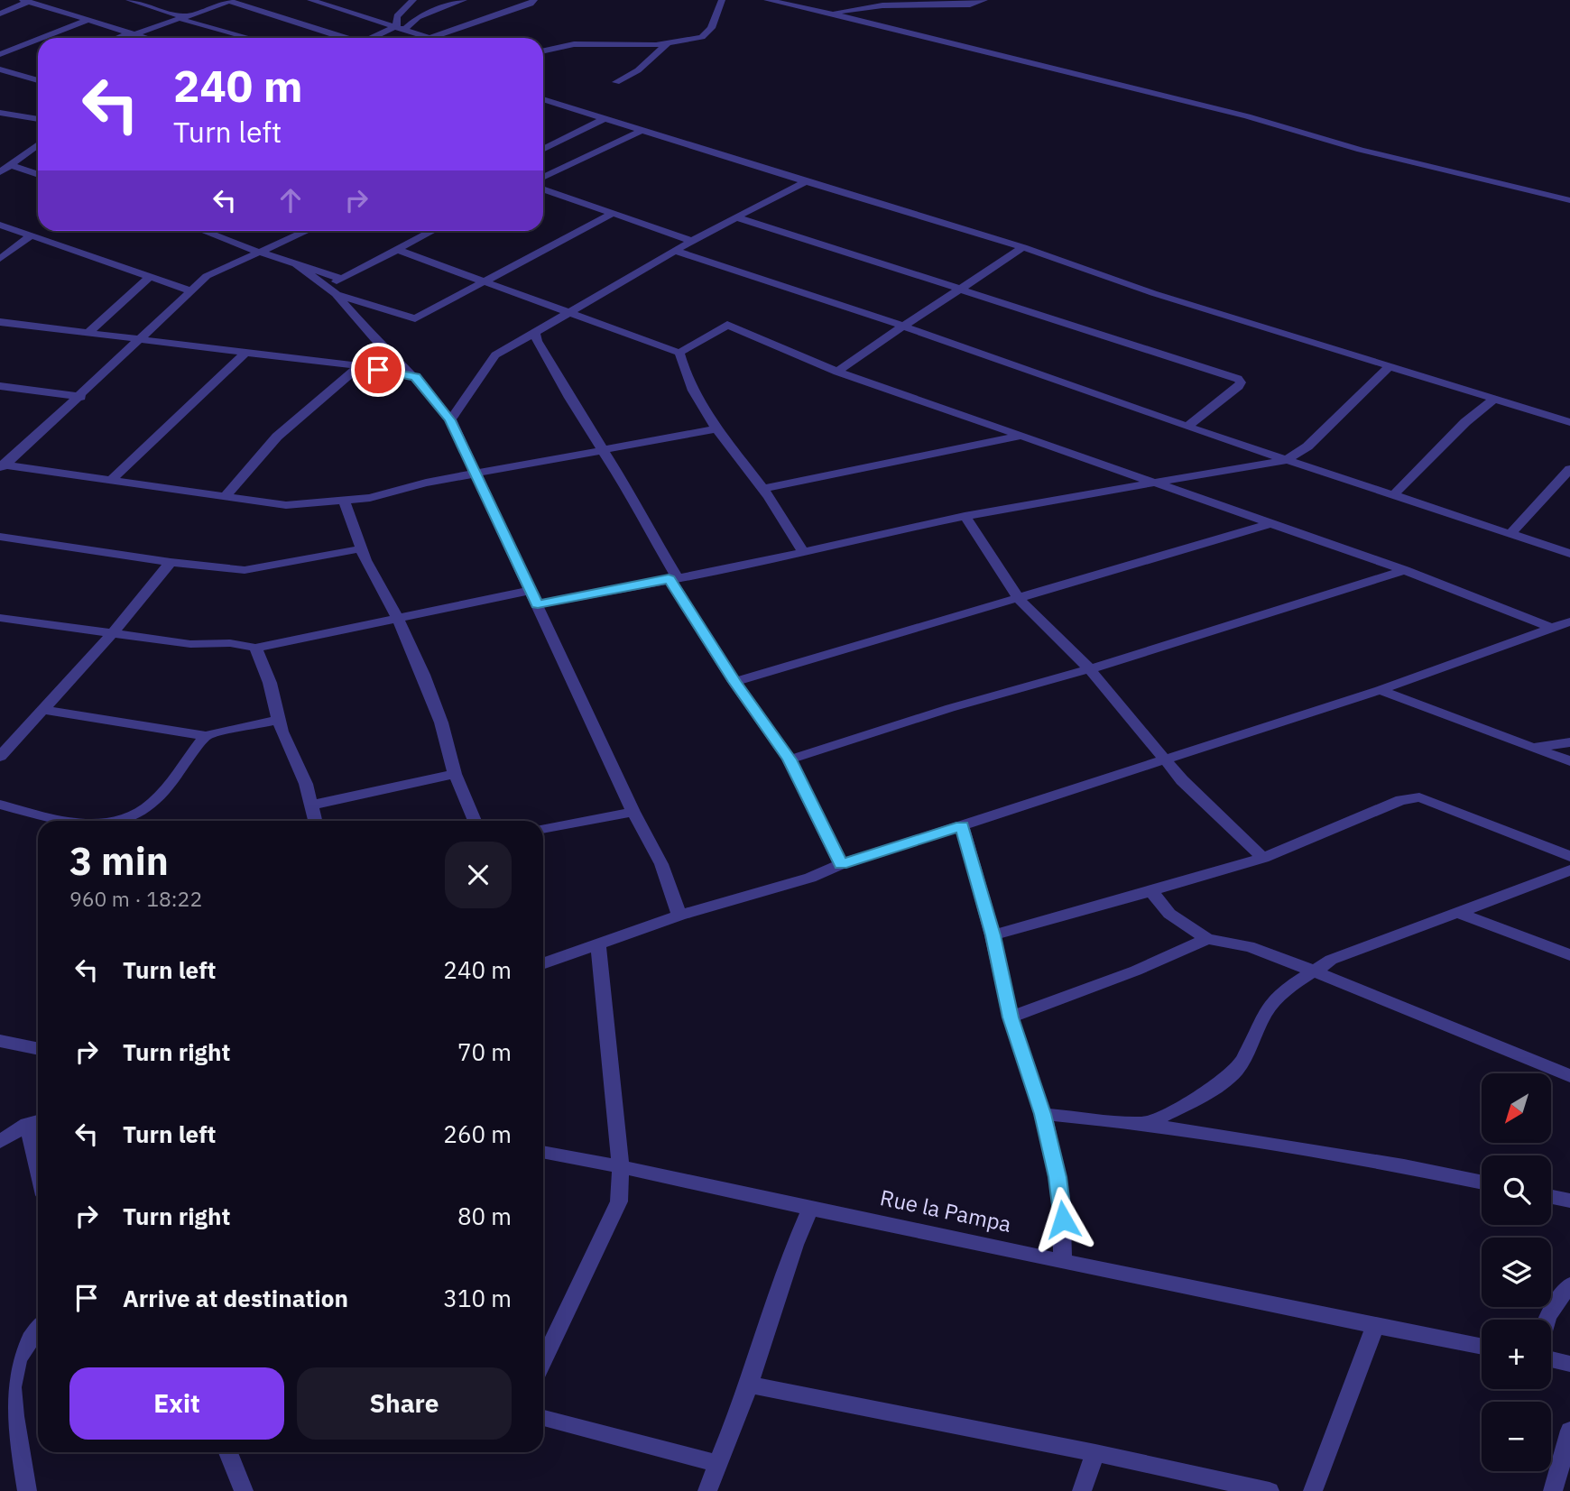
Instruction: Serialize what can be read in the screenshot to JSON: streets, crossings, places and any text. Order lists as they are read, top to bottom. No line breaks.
{"streets":{"street":["Rue la Pampa"]},"north":"bottom left","page":{"turn":["240 m","Turn left"],"heading":["3 min","960 m · 18:22"],"list":[{"name":"Turn left","value":"240 m"},{"name":"Turn right","value":"70 m"},{"name":"Turn left","value":"260 m"},{"name":"Turn right","value":"80 m"},{"name":"Arrive at destination","value":"310 m"}],"map_buttons":["+","−"],"buttons":["Exit","Share"]}}
